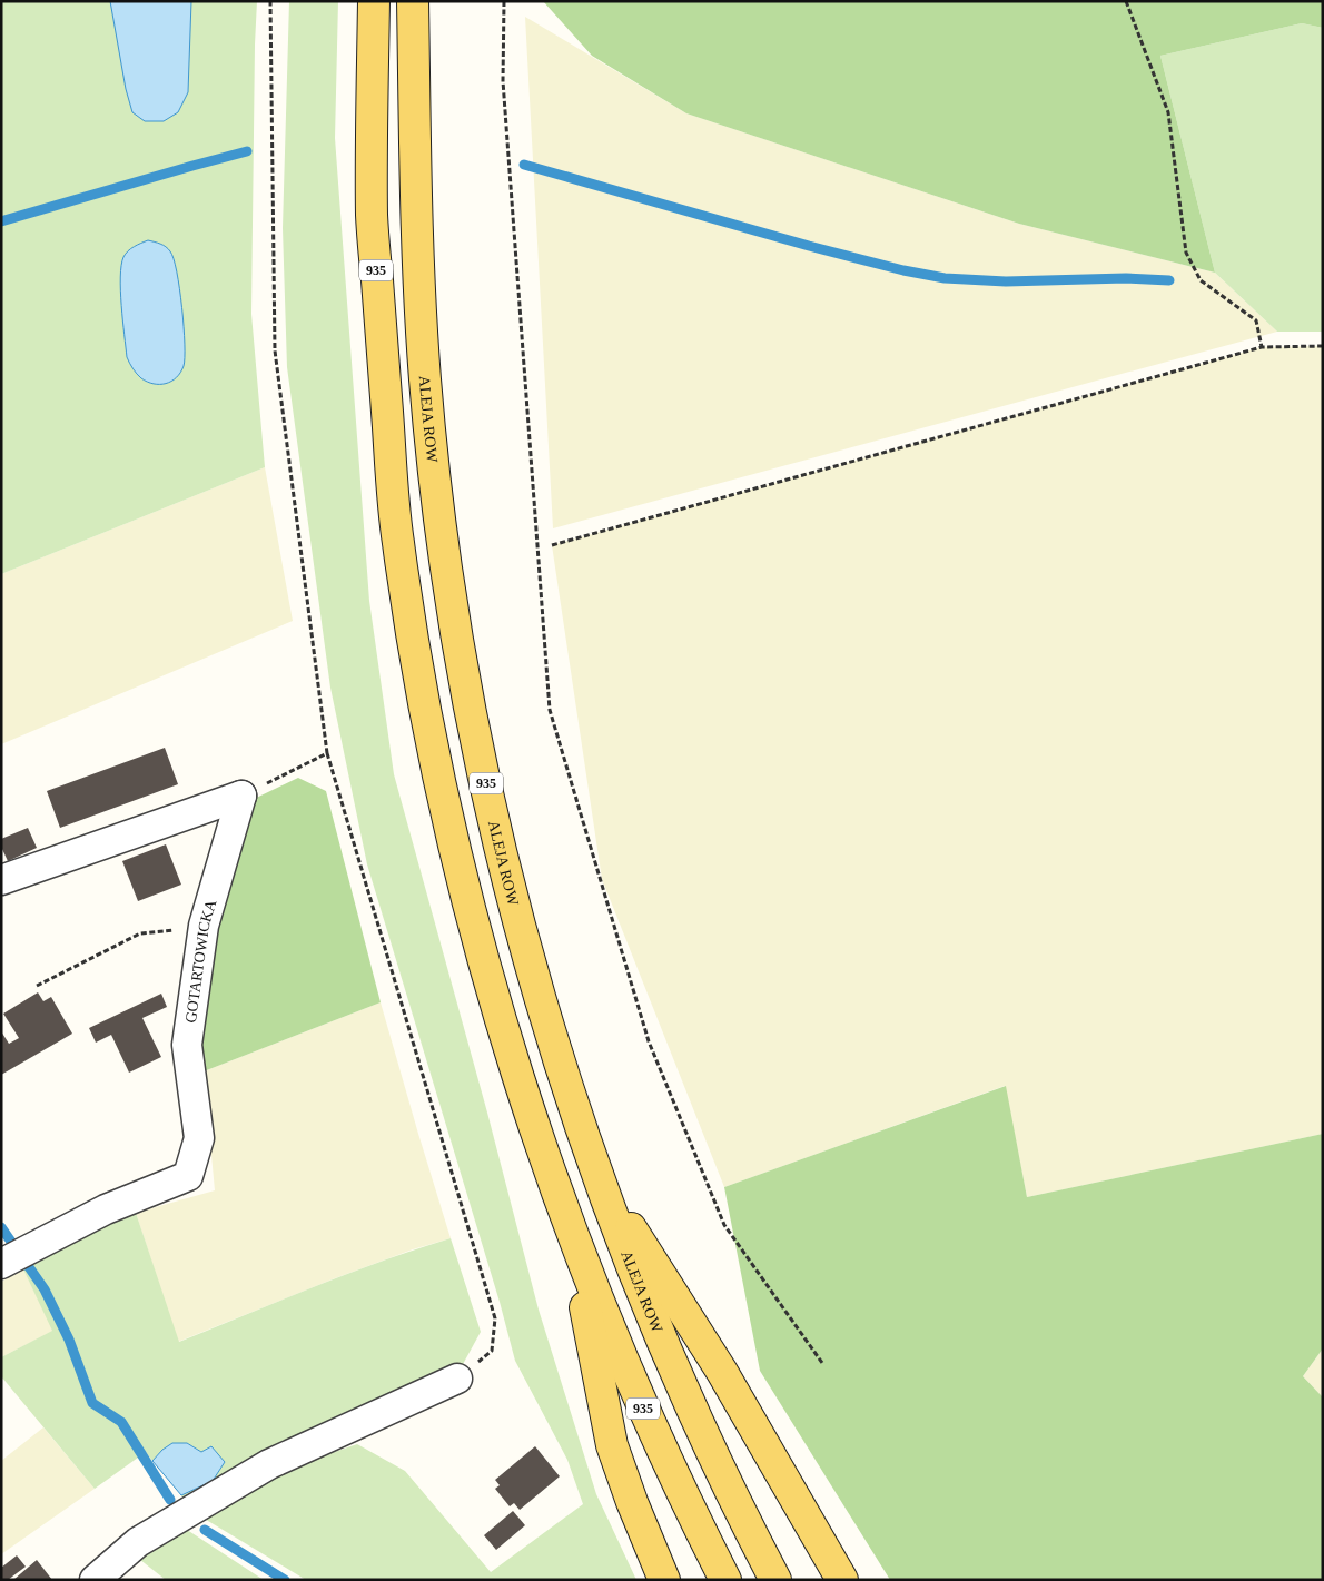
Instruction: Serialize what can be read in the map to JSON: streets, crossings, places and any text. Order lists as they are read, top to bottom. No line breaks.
{"streets":{"main road":["935","ALEJA ROW"],"street":["GOTARTOWICKA"]}}
